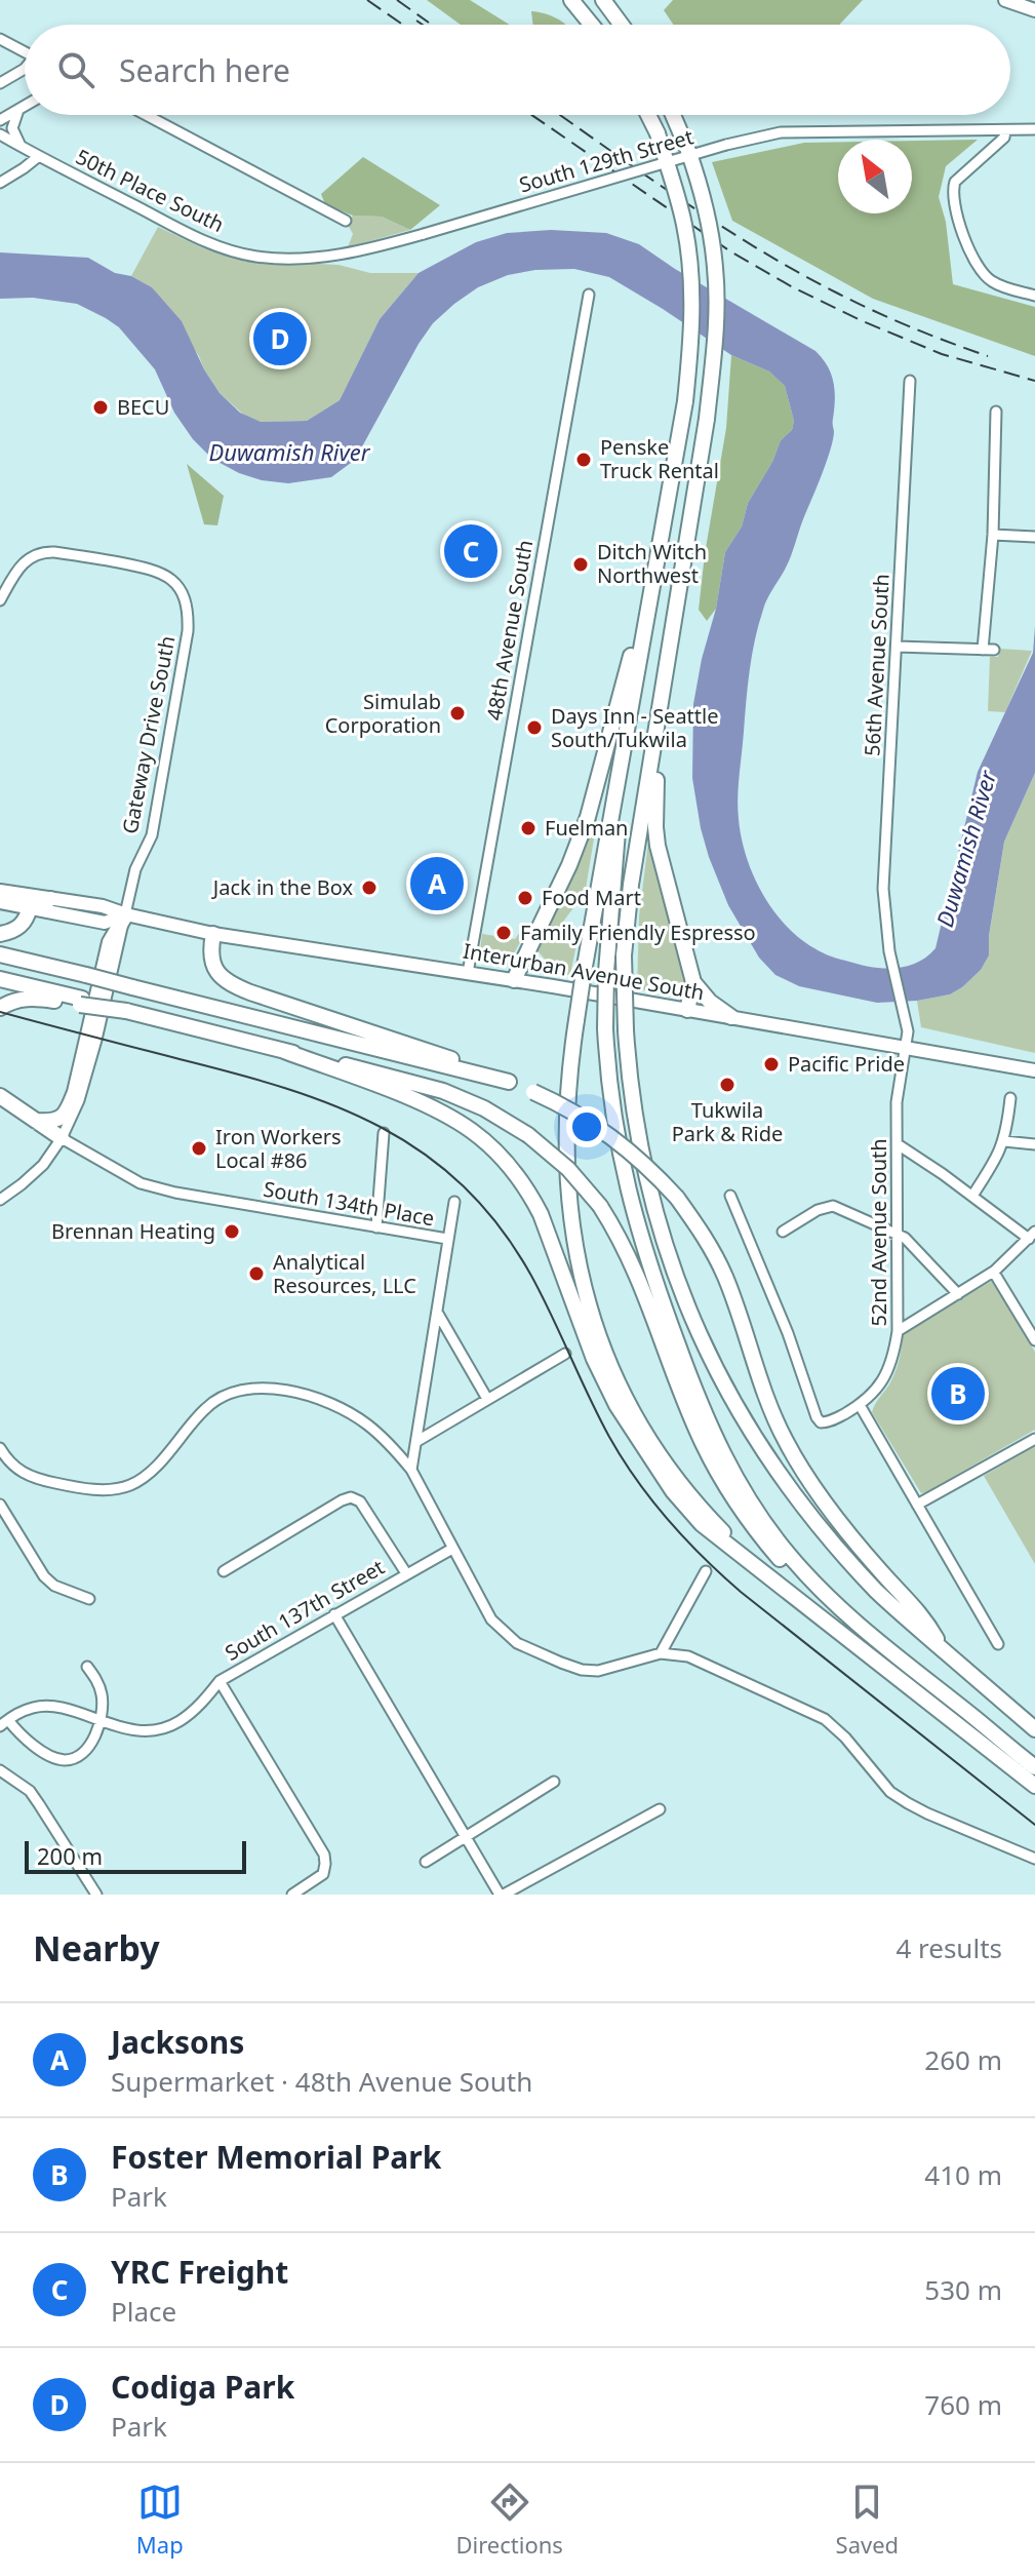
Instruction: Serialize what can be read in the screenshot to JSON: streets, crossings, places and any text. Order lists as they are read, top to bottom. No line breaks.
{"streets":{"main road":["Interurban Avenue South"],"street":["South 129th Street","50th Place South","48th Avenue South","56th Avenue South","Gateway Drive South","South 134th Place","52nd Avenue South","South 137th Street"]},"crossings":[["South 129th Street","50th Place South"],["48th Avenue South","Interurban Avenue South"],["56th Avenue South","52nd Avenue South"],["Gateway Drive South","Interurban Avenue South"],["Gateway Drive South","South 134th Place"],["Interurban Avenue South","52nd Avenue South"]],"water":["Duwamish River"],"places":["BECU","Penske Truck Rental","Ditch Witch Northwest","Simulab Corporation","Days Inn - Seattle South/Tukwila","Fuelman","Jack in the Box","Food Mart","Family Friendly Espresso","Pacific Pride","Tukwila Park & Ride","Iron Workers Local #86","Brennan Heating","Analytical Resources, LLC"],"scale_bar":"200 m","north":"top left","page":{"search":"Search here","pins":["D","C","A","B"],"scale":"200 m","heading":["Nearby","4 results"],"list":[{"mark":"A","name":"Jacksons","note":"Supermarket · 48th Avenue South","value":"260 m"},{"mark":"B","name":"Foster Memorial Park","note":"Park","value":"410 m"},{"mark":"C","name":"YRC Freight","note":"Place","value":"530 m"},{"mark":"D","name":"Codiga Park","note":"Park","value":"760 m"}],"nav":["Map","Directions","Saved"]}}
